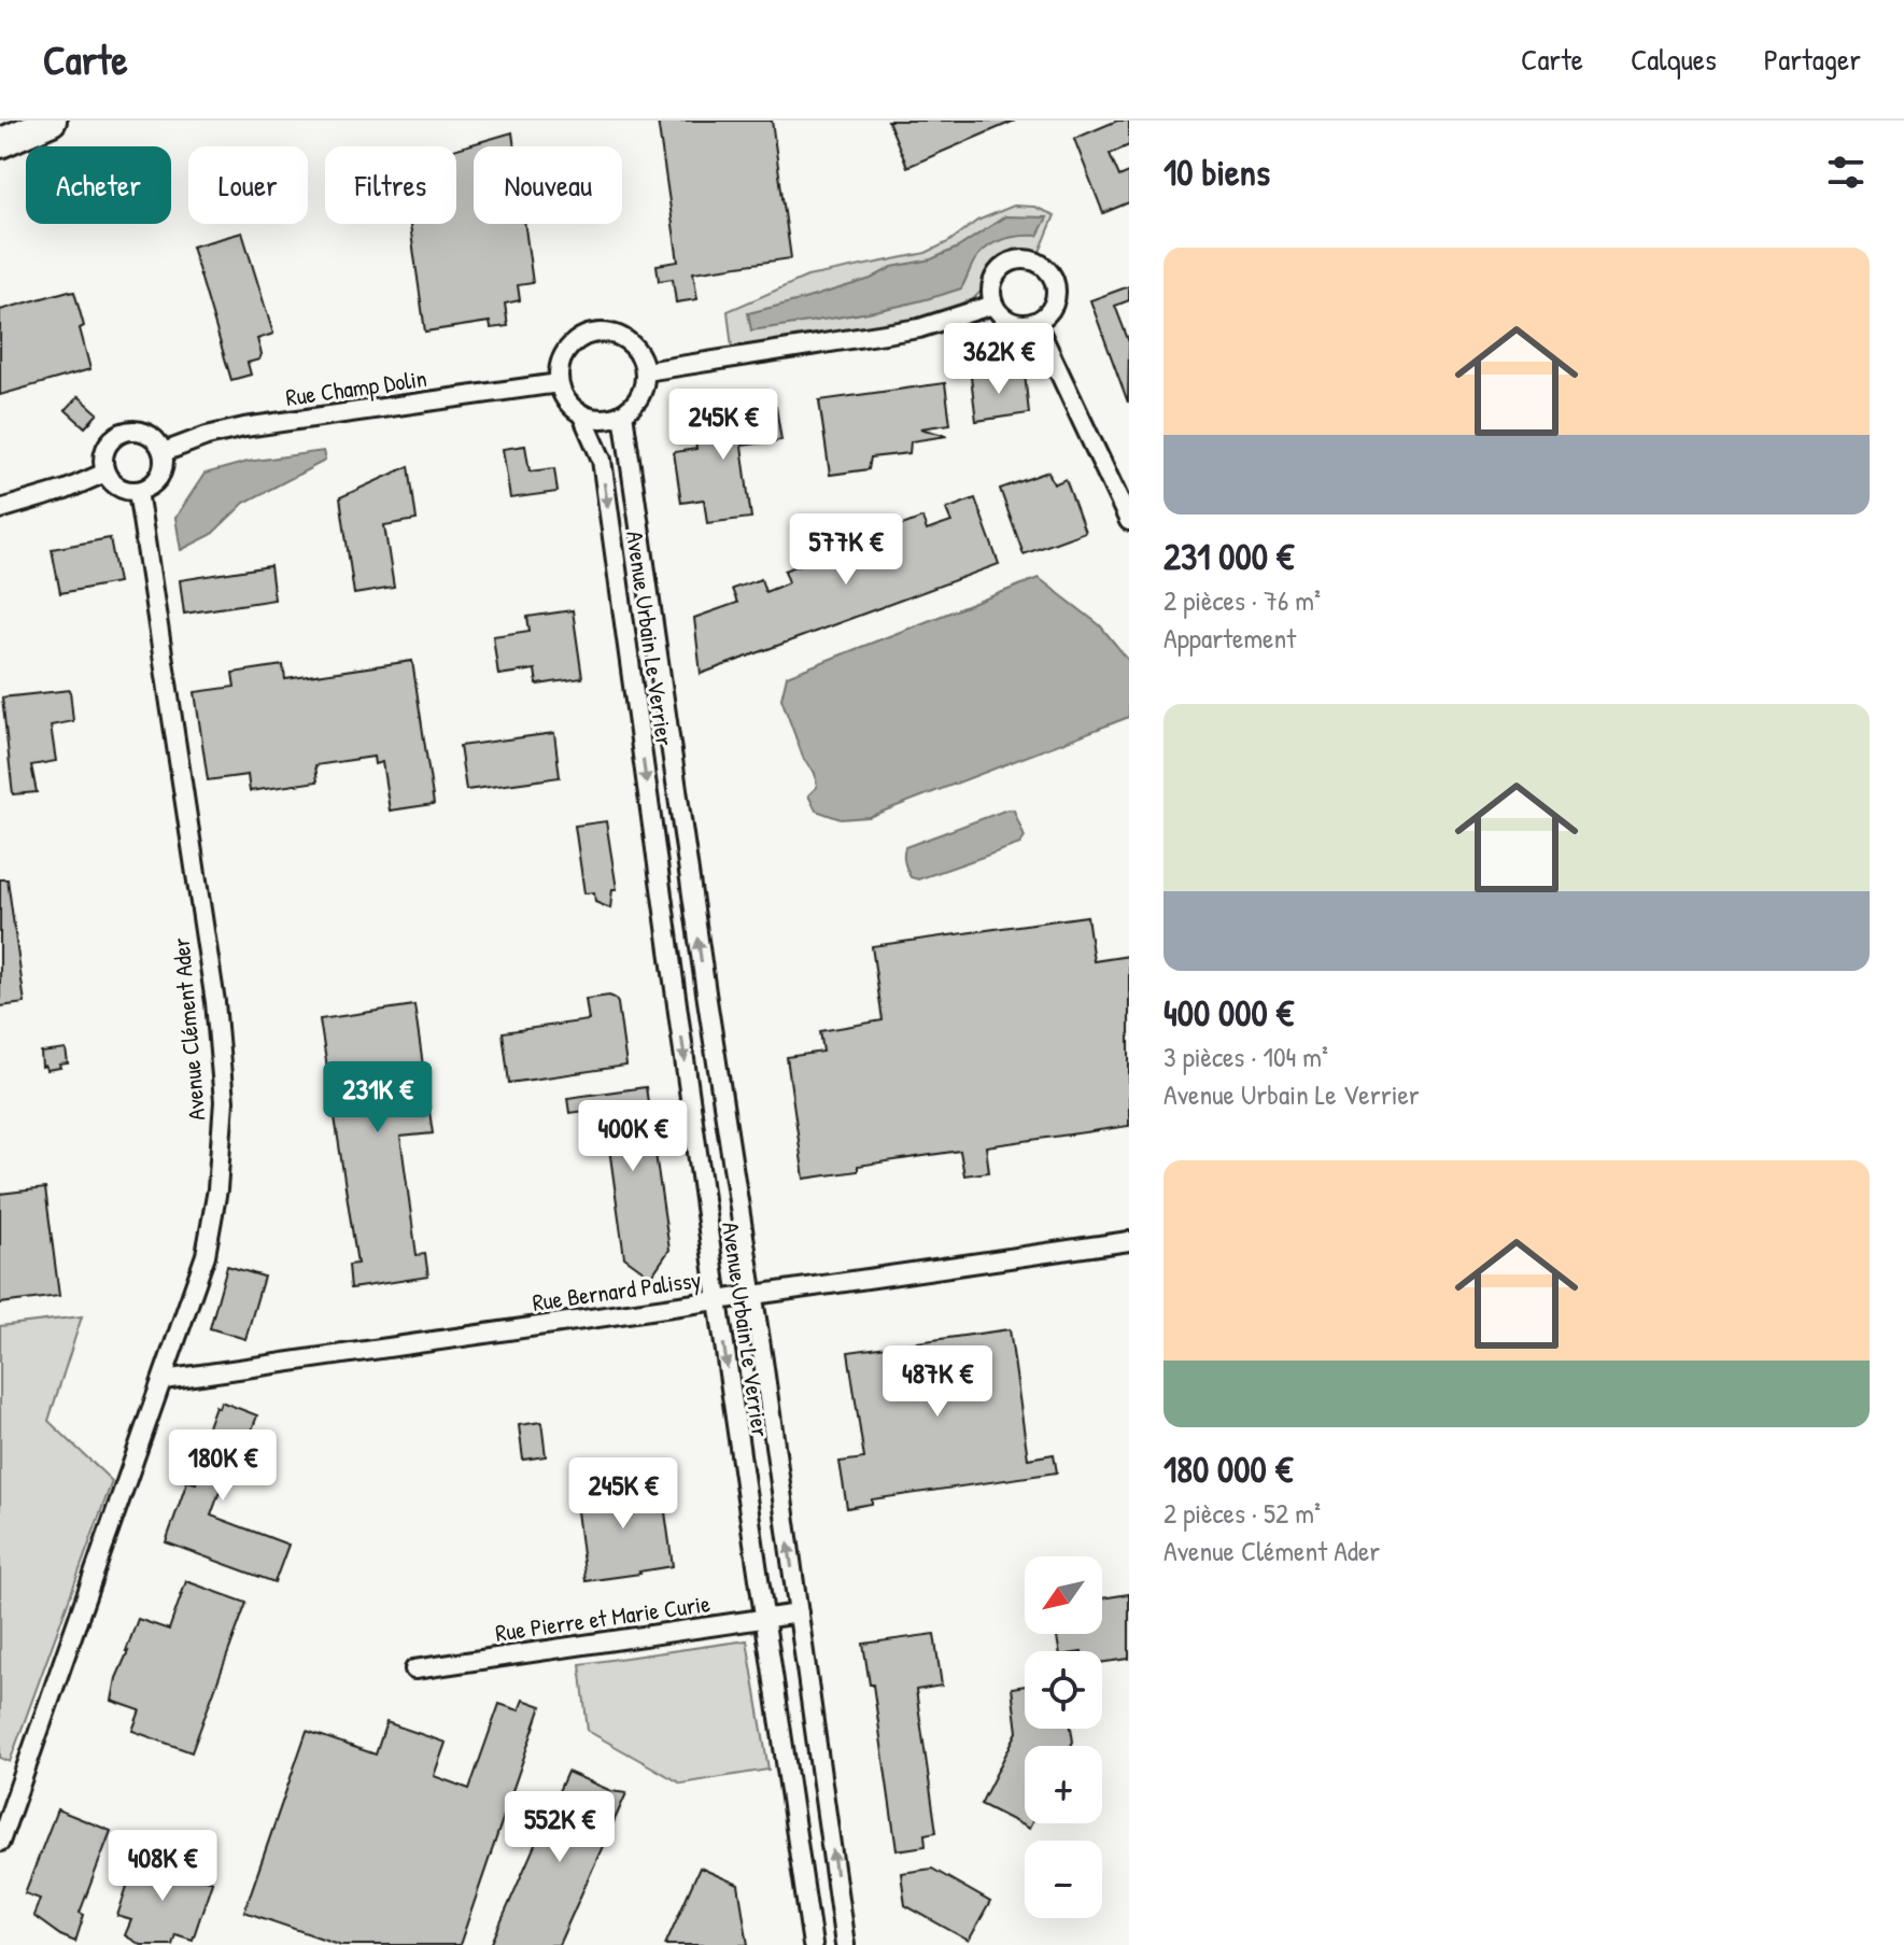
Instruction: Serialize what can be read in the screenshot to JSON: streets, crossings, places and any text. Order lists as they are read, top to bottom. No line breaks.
{"streets":{"street":["Rue Champ Dolin","Avenue Urbain Le Verrier","Avenue Clément Ader","Rue Bernard Palissy","Rue Pierre et Marie Curie"]},"crossings":[["Rue Champ Dolin","Avenue Urbain Le Verrier"],["Rue Champ Dolin","Avenue Clément Ader"],["Avenue Urbain Le Verrier","Rue Bernard Palissy"],["Avenue Urbain Le Verrier","Rue Pierre et Marie Curie"],["Avenue Clément Ader","Rue Bernard Palissy"]],"north":"bottom left","page":{"header":"Carte","nav":["Carte","Calques","Partager"],"heading":"10 biens","chip":["Acheter","Louer","Filtres","Nouveau"],"list":[{"name":"231 000 €","note":"2 pièces · 76 m² · Appartement"},{"name":"400 000 €","note":"3 pièces · 104 m² · Avenue Urbain Le Verrier"},{"name":"180 000 €","note":"2 pièces · 52 m² · Avenue Clément Ader"}],"price":["362K €","245K €","577K €","231K €","400K €","487K €","180K €","245K €","552K €","408K €"],"map_buttons":["+","−"]}}
